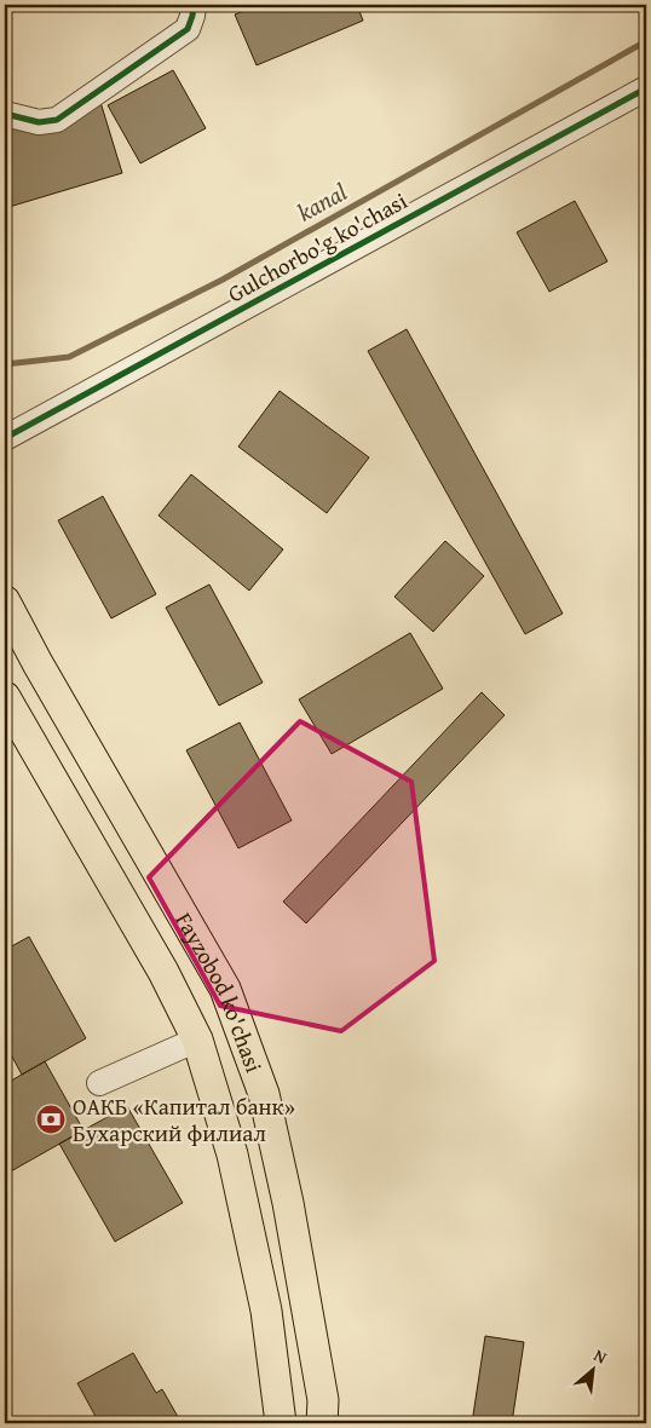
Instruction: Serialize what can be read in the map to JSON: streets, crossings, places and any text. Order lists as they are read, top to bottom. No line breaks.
{"streets":{"main road":["Fayzobod ko'chasi"],"street":["Gulchorbo'g ko'chasi"]},"water":["kanal"],"places":{"bank":["ОАКБ «Капитал банк» Бухарский филиал"]},"north":"top right"}
